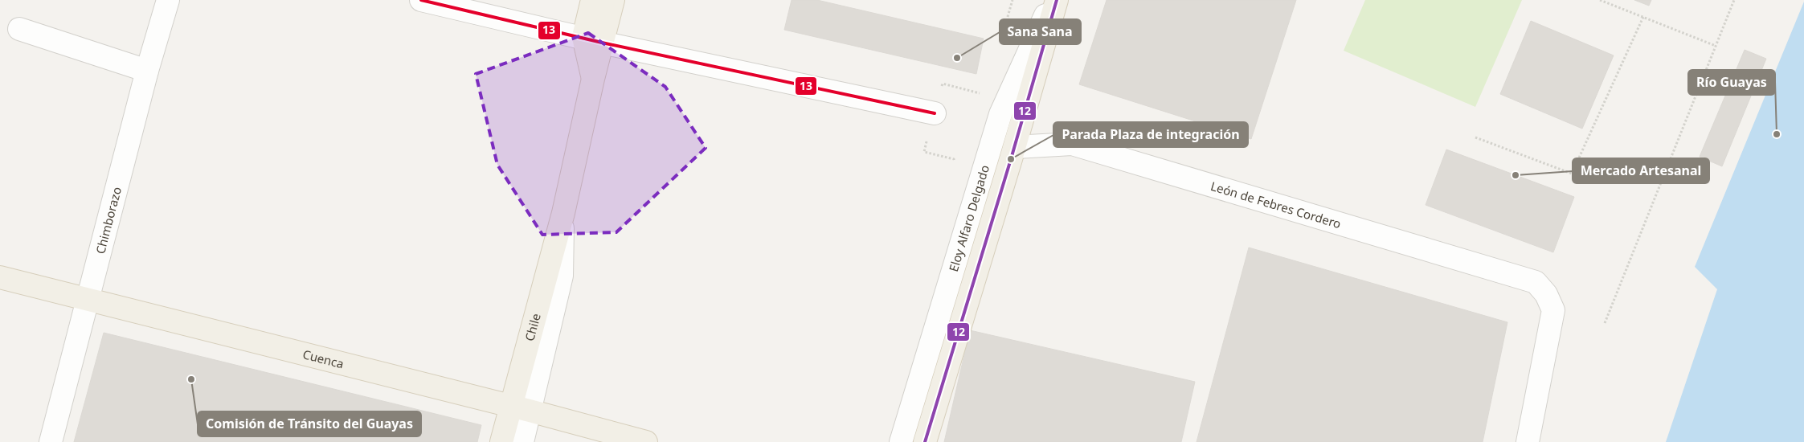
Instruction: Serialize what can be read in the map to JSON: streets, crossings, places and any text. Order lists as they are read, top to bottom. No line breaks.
{"streets":{"main road":["Eloy Alfaro Delgado","Chile","Cuenca"],"street":["León de Febres Cordero","Chimborazo"]},"crossings":[["León de Febres Cordero","Eloy Alfaro Delgado"],["Chimborazo","Cuenca"],["Chile","Cuenca"]],"places":["Sana Sana","Río Guayas","Parada Plaza de integración","Mercado Artesanal","Comisión de Tránsito del Guayas"],"lines":["transit line 13","transit line 12"]}
